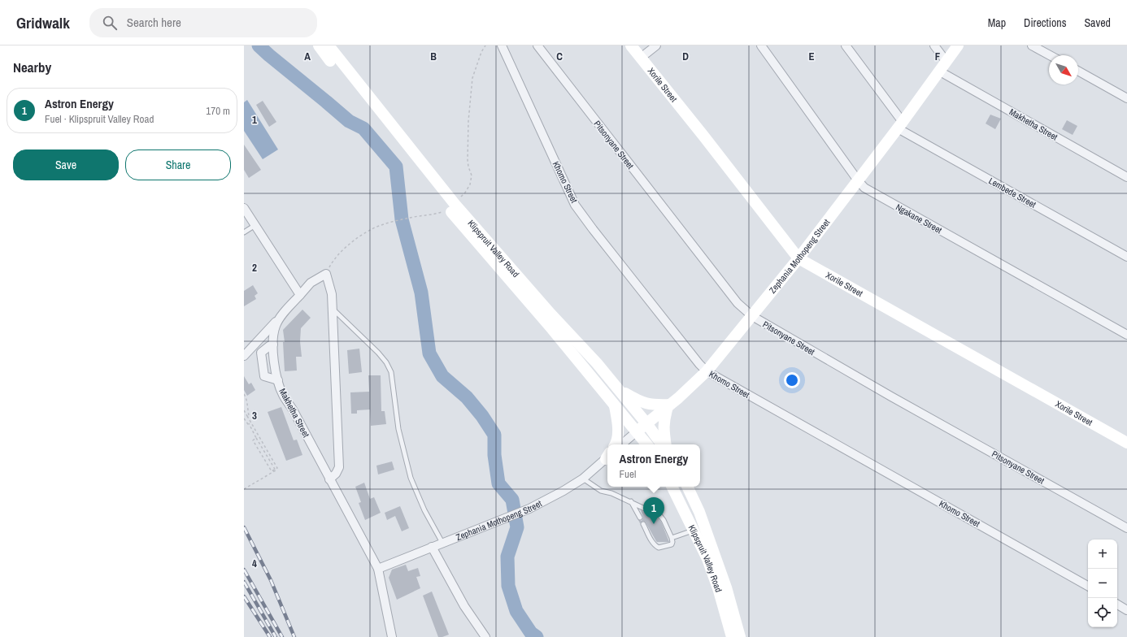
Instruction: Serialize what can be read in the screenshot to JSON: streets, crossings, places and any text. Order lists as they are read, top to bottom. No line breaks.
{"streets":{"main road":["Xorile Street","Klipspruit Valley Road","Zephania Mothopeng Street"],"street":["Makhetha Street","Pitsonyane Street","Khomo Street","Lembede Street","Ngakane Street"]},"crossings":[["Xorile Street","Zephania Mothopeng Street"],["Makhetha Street","Zephania Mothopeng Street"],["Pitsonyane Street","Zephania Mothopeng Street"],["Khomo Street","Zephania Mothopeng Street"],["Lembede Street","Zephania Mothopeng Street"],["Ngakane Street","Zephania Mothopeng Street"],["Klipspruit Valley Road","Zephania Mothopeng Street"]],"north":"bottom right","page":{"header":"Gridwalk","search":"Search here","nav":["Map","Directions","Saved"],"heading":"Nearby","list":[{"mark":"1","name":"Astron Energy","note":"Fuel · Klipspruit Valley Road","value":"170 m"}],"buttons":["Save","Share"],"popup":["Astron Energy","Fuel"],"pins":"1","map_buttons":["+","−"]},"grid":{"columns":["A","B","C","D","E","F"],"rows":["1","2","3","4"]}}
